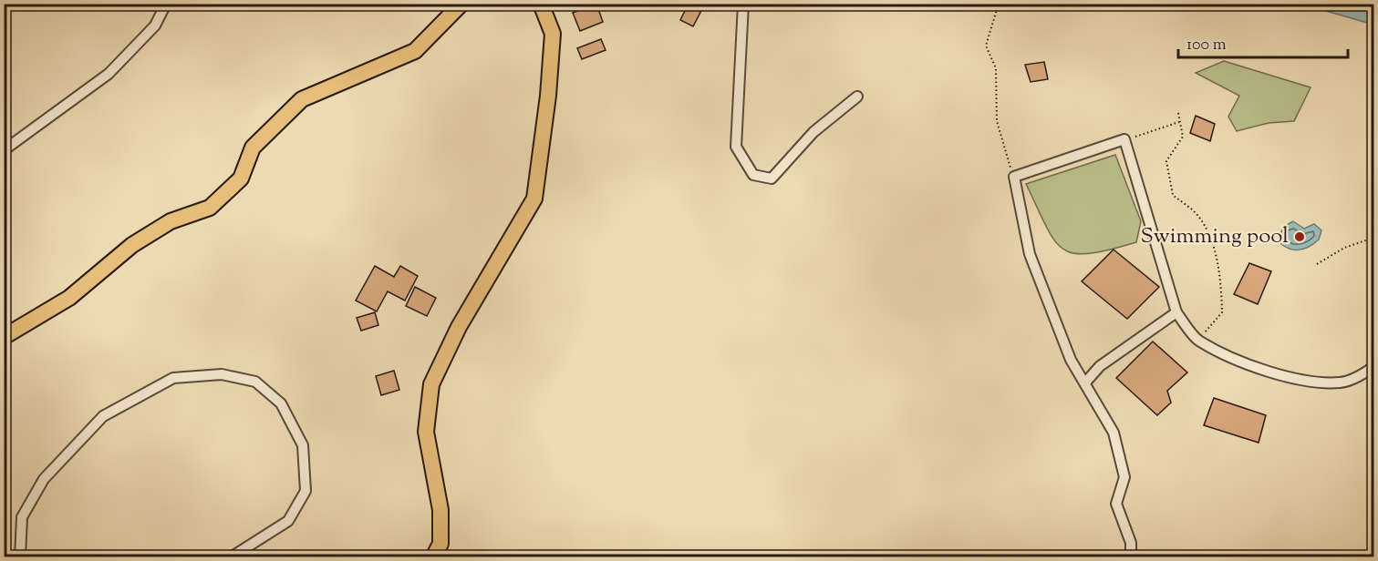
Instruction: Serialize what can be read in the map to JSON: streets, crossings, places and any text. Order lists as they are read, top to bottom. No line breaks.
{"places":["Swimming pool"],"scale_bar":"100 m"}
